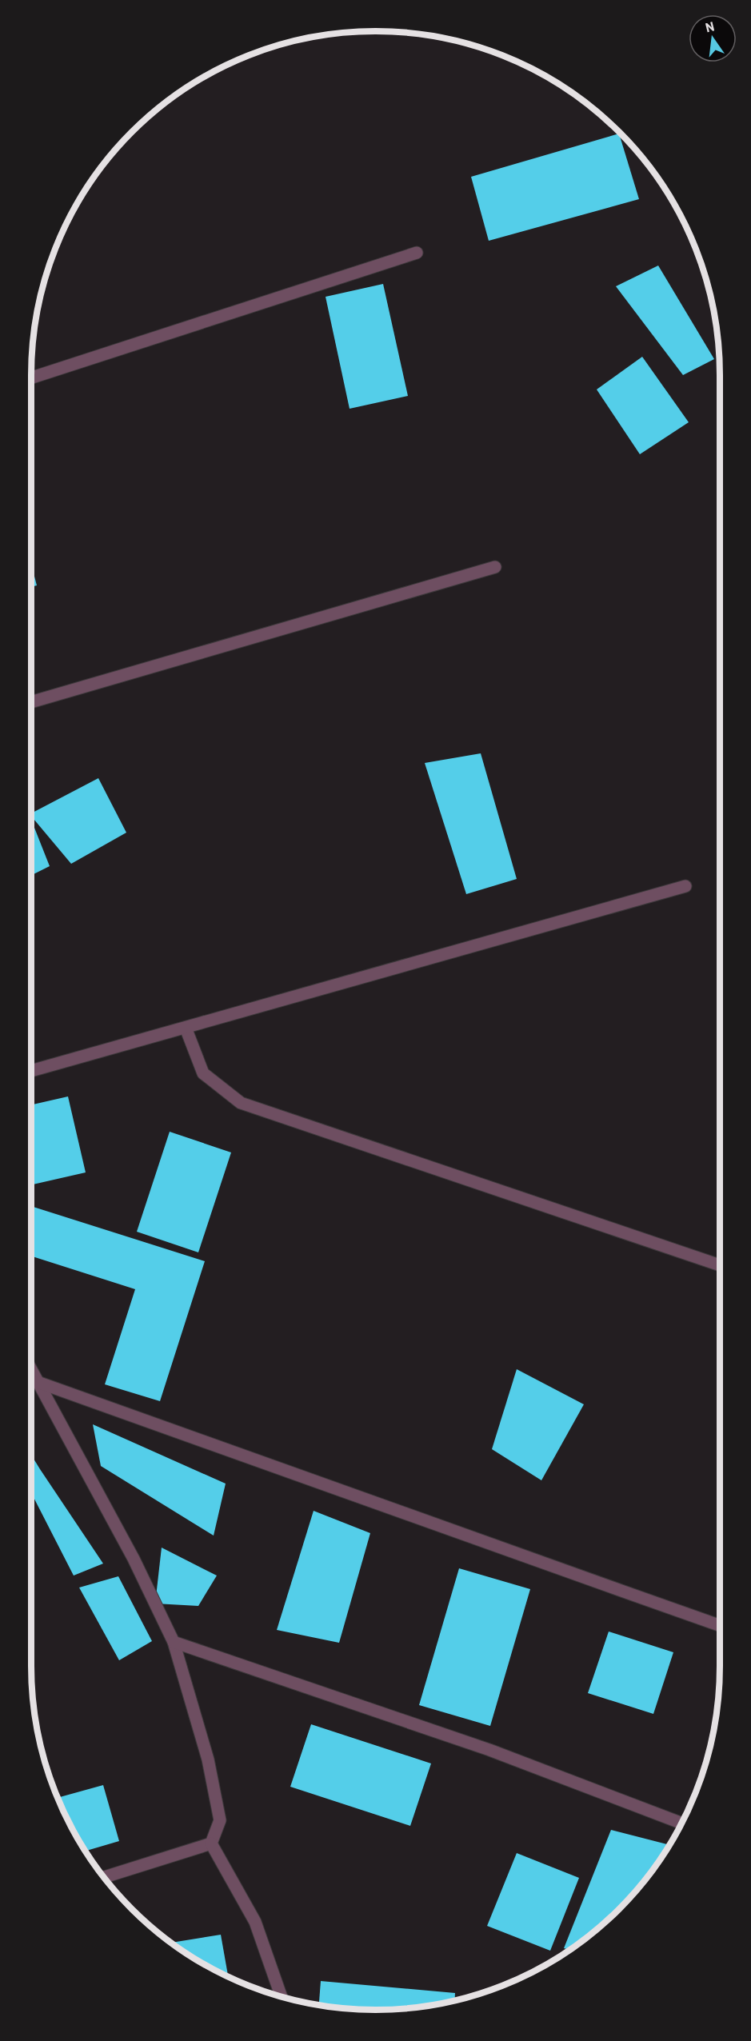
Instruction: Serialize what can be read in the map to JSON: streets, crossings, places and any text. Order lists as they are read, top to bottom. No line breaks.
{"north":"top"}
